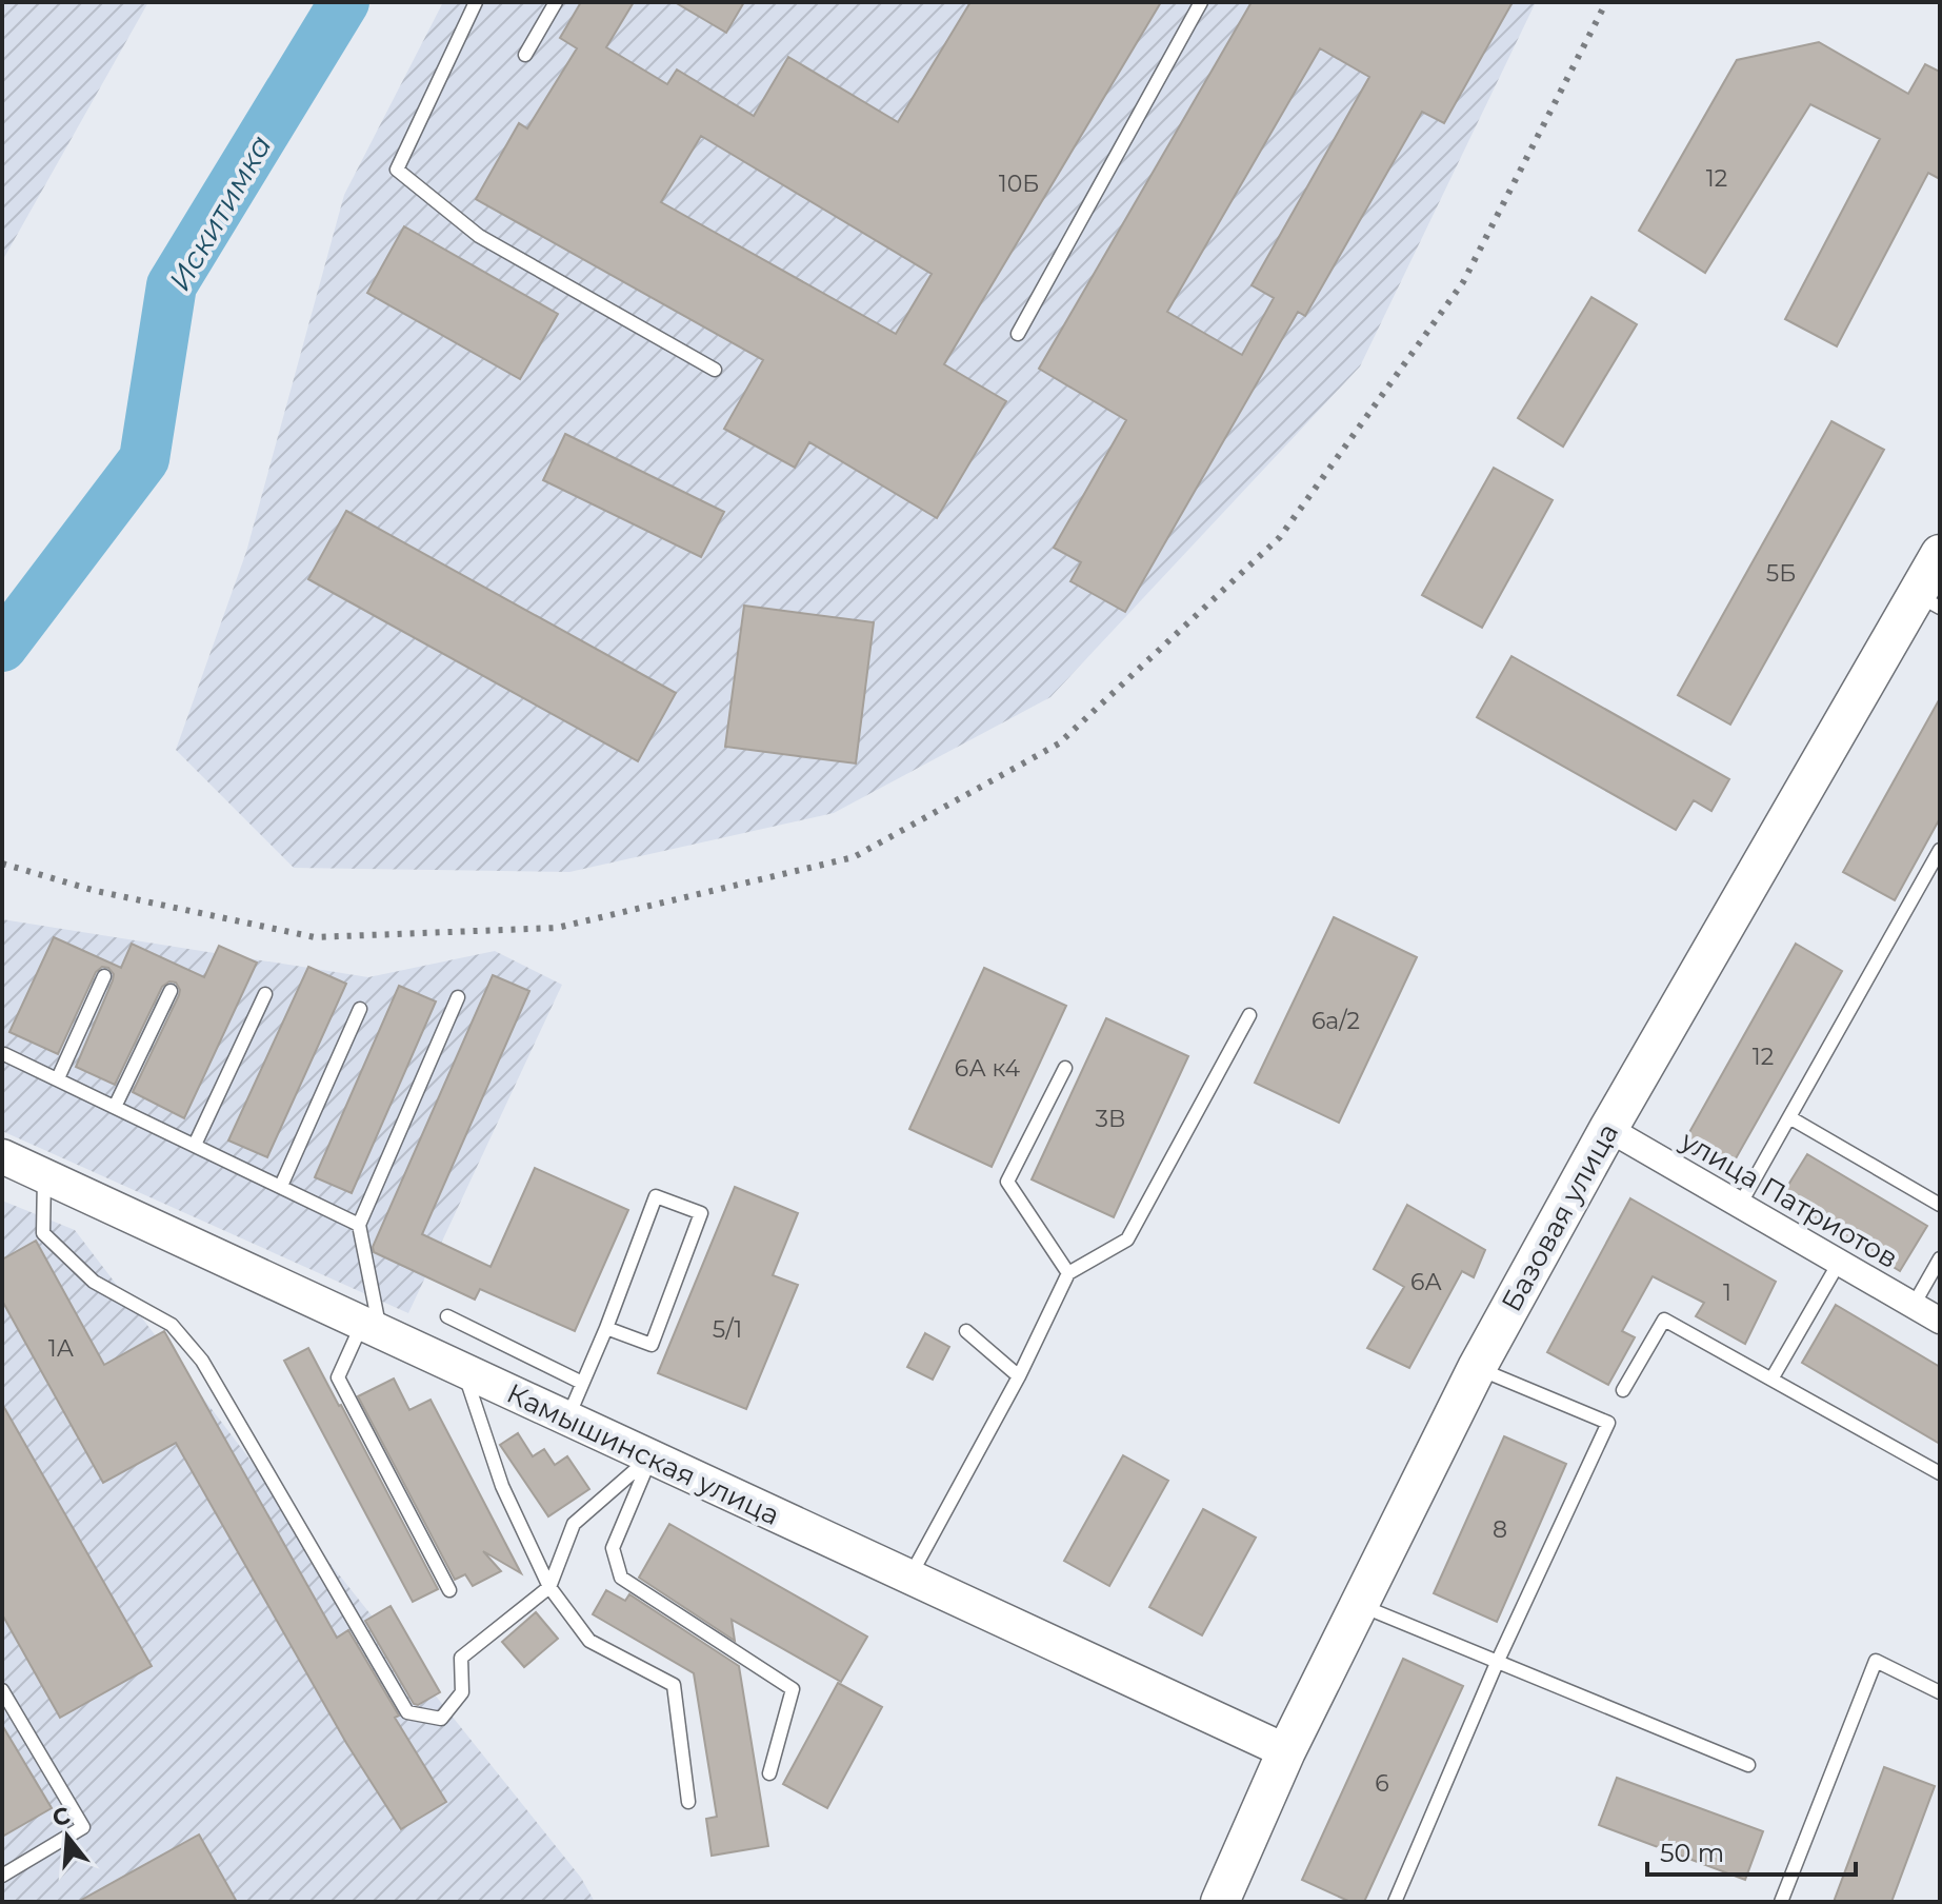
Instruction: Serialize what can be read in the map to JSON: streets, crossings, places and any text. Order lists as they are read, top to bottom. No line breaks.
{"streets":{"main road":["Базовая улица"],"street":["улица Патриотов","Камышинская улица"]},"crossings":[["улица Патриотов","Базовая улица"],["Базовая улица","Камышинская улица"]],"water":["Искитимка"],"house_numbers":["12","10Б","5Б","6а/2","12","6А к4","3В","6А","1","5/1","1А","8","6"],"scale_bar":"50 m","north":"top"}
